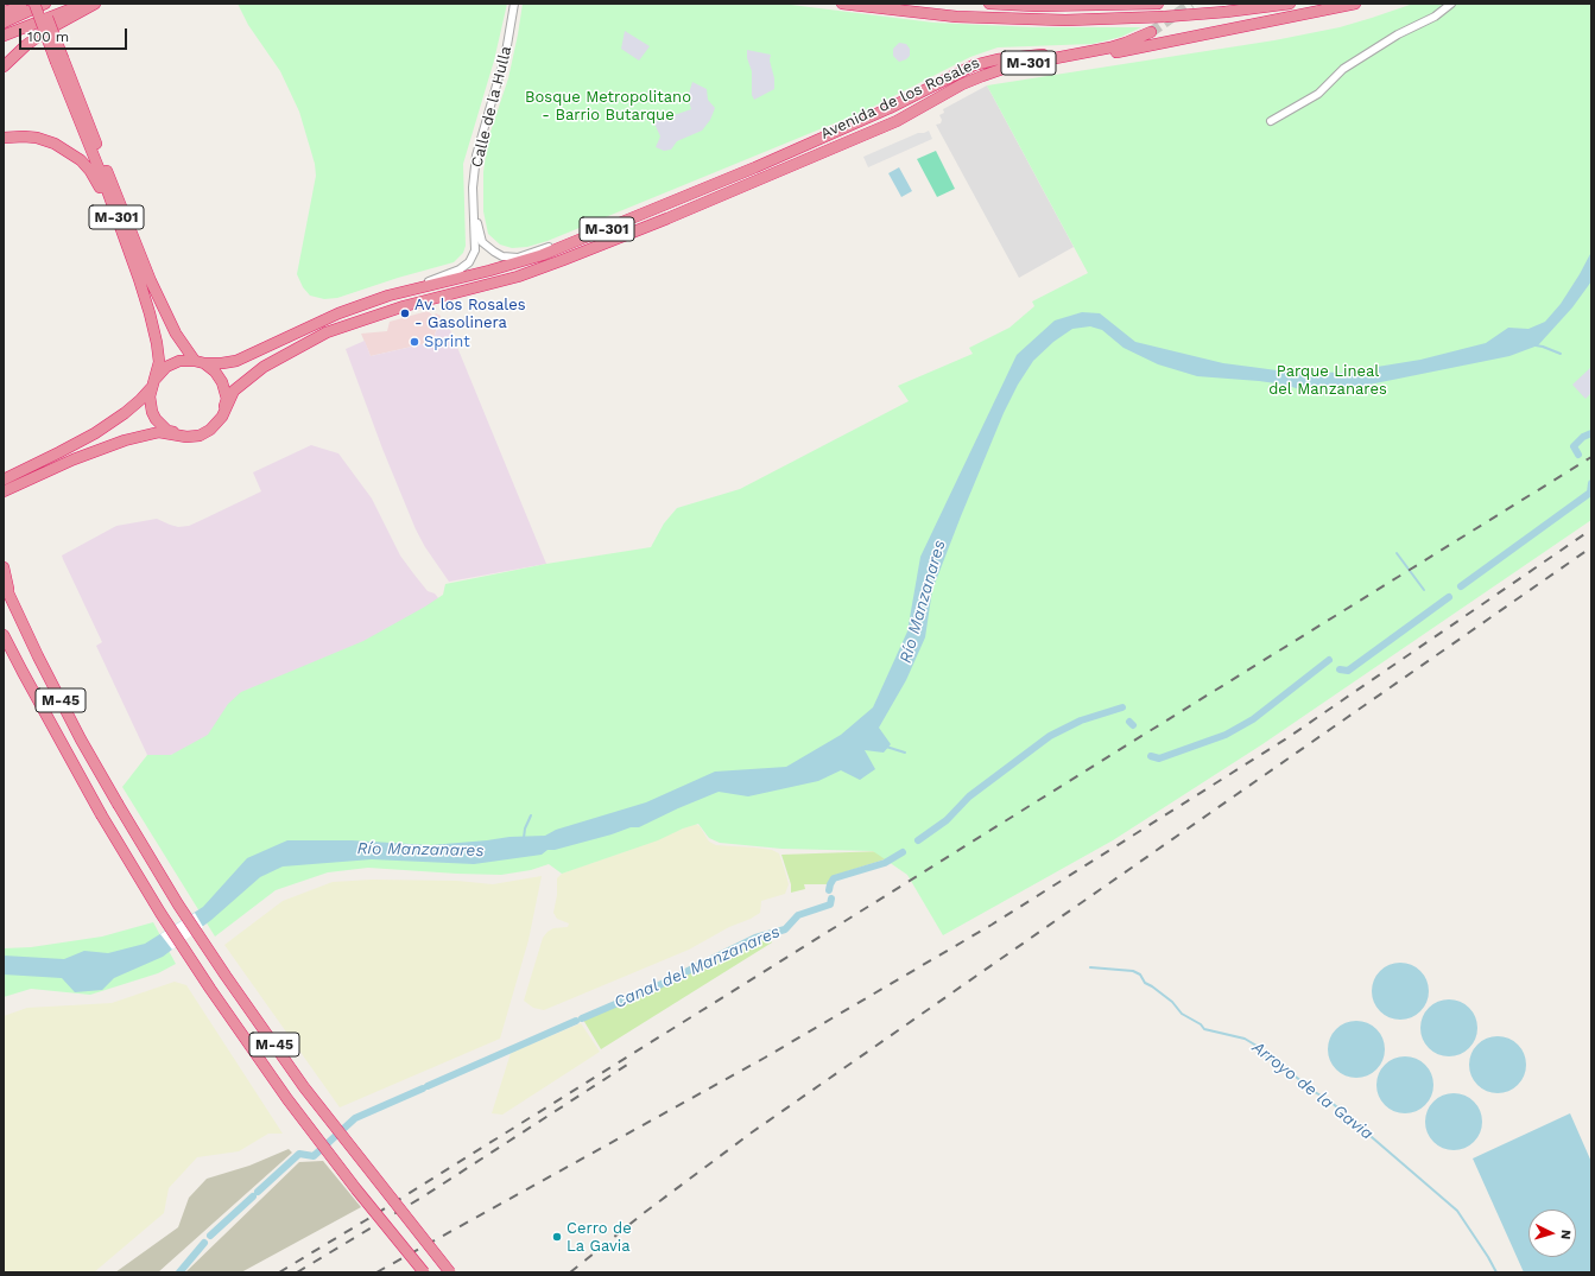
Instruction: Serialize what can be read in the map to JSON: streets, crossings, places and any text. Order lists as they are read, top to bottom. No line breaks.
{"streets":{"highway":["M-301","Avenida de los Rosales","M-45"],"street":["Calle de la Hulla"]},"crossings":[["M-301","Avenida de los Rosales"]],"water":["Río Manzanares","Canal del Manzanares","Arroyo de la Gavia"],"parks":["Bosque Metropolitano - Barrio Butarque","Parque Lineal del Manzanares"],"places":["Av. los Rosales - Gasolinera","Sprint","Cerro de La Gavia"],"scale_bar":"100 m","north":"right"}
